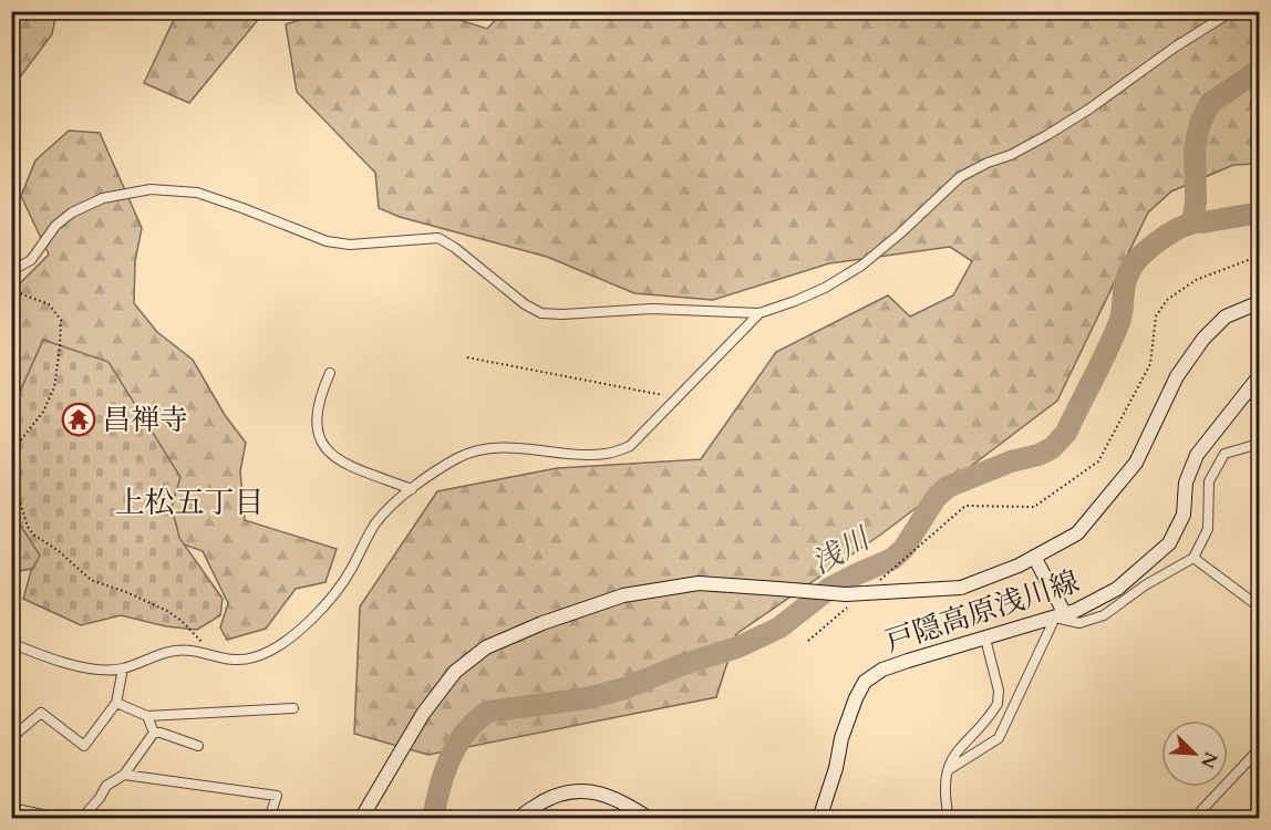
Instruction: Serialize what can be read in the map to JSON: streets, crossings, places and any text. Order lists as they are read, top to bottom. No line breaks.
{"streets":{"main road":["戸隠高原浅川線"]},"districts":["上松五丁目"],"water":["浅川"],"places":{"temple":["昌禅寺"]},"north":"bottom right"}
